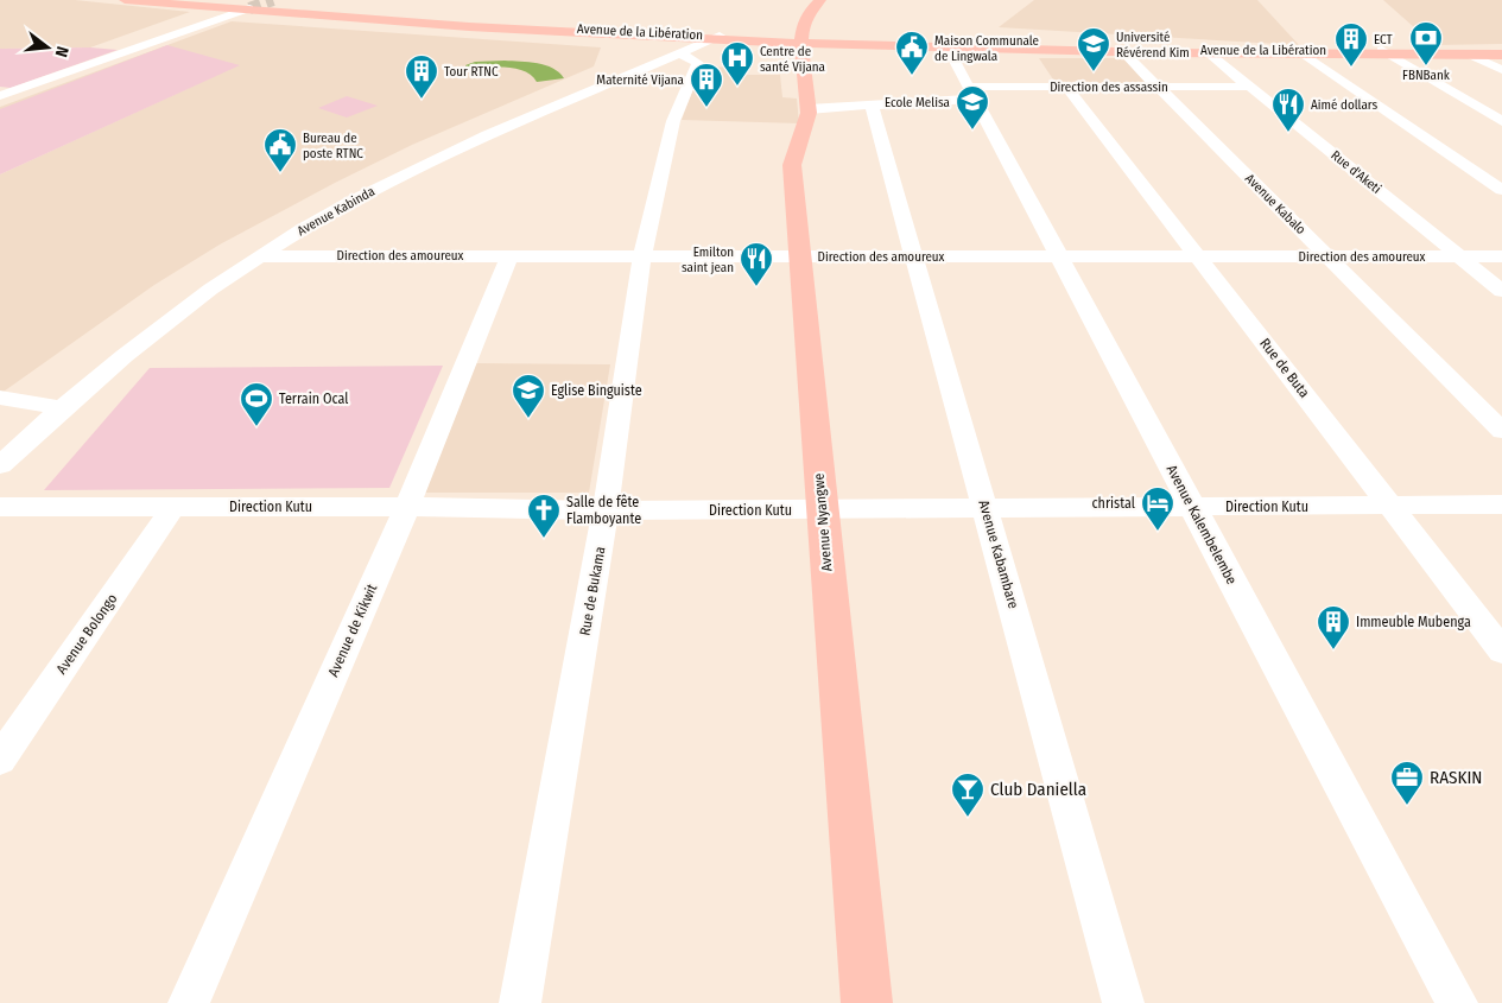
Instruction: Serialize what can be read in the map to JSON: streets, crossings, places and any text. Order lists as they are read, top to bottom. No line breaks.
{"streets":{"main road":["Avenue de la Libération","Avenue Nyangwe"],"street":["Direction des assassin","Rue d'Aketi","Avenue Kabalo","Avenue Kabinda","Direction des amoureux","Rue de Buta","Direction Kutu","Avenue Kalembelembe","Avenue Kabambare","Rue de Bukama","Avenue de Kikwit","Avenue Bolongo"]},"crossings":[["Avenue de la Libération","Rue d'Aketi"],["Avenue de la Libération","Avenue Kabalo"],["Avenue de la Libération","Avenue Kabinda"],["Avenue de la Libération","Avenue Nyangwe"],["Avenue de la Libération","Avenue Kalembelembe"],["Direction des assassin","Rue d'Aketi"],["Direction des assassin","Avenue Kabalo"],["Direction des assassin","Rue de Buta"],["Direction des assassin","Avenue Nyangwe"],["Direction des assassin","Avenue Kalembelembe"],["Direction des assassin","Avenue Kabambare"],["Rue d'Aketi","Direction des amoureux"],["Avenue Kabalo","Direction des amoureux"],["Avenue Kabinda","Direction des amoureux"],["Avenue Kabinda","Rue de Bukama"],["Direction des amoureux","Rue de Buta"],["Direction des amoureux","Avenue Nyangwe"],["Direction des amoureux","Avenue Kalembelembe"],["Direction des amoureux","Avenue Kabambare"],["Direction des amoureux","Rue de Bukama"],["Direction des amoureux","Avenue de Kikwit"],["Rue de Buta","Direction Kutu"],["Direction Kutu","Avenue Nyangwe"],["Direction Kutu","Avenue Kalembelembe"],["Direction Kutu","Avenue Kabambare"],["Direction Kutu","Rue de Bukama"],["Direction Kutu","Avenue de Kikwit"],["Direction Kutu","Avenue Bolongo"]],"places":{"bank":["FBNBank"],"building":["ECT","Tour RTNC","Maternité Vijana","Immeuble Mubenga"],"school or university":["Université Révérend Kim","Ecole Melisa","Eglise Binguiste"],"public building":["Maison Communale de Lingwala","Bureau de poste RTNC"],"hospital":["Centre de santé Vijana"],"restaurant":["Aimé dollars","Emilton saint jean"],"sports":["Terrain Ocal"],"hotel":["christal"],"church":["Salle de fête Flamboyante"],"office":["RASKIN"],"bar":["Club Daniella"]},"north":"right"}
